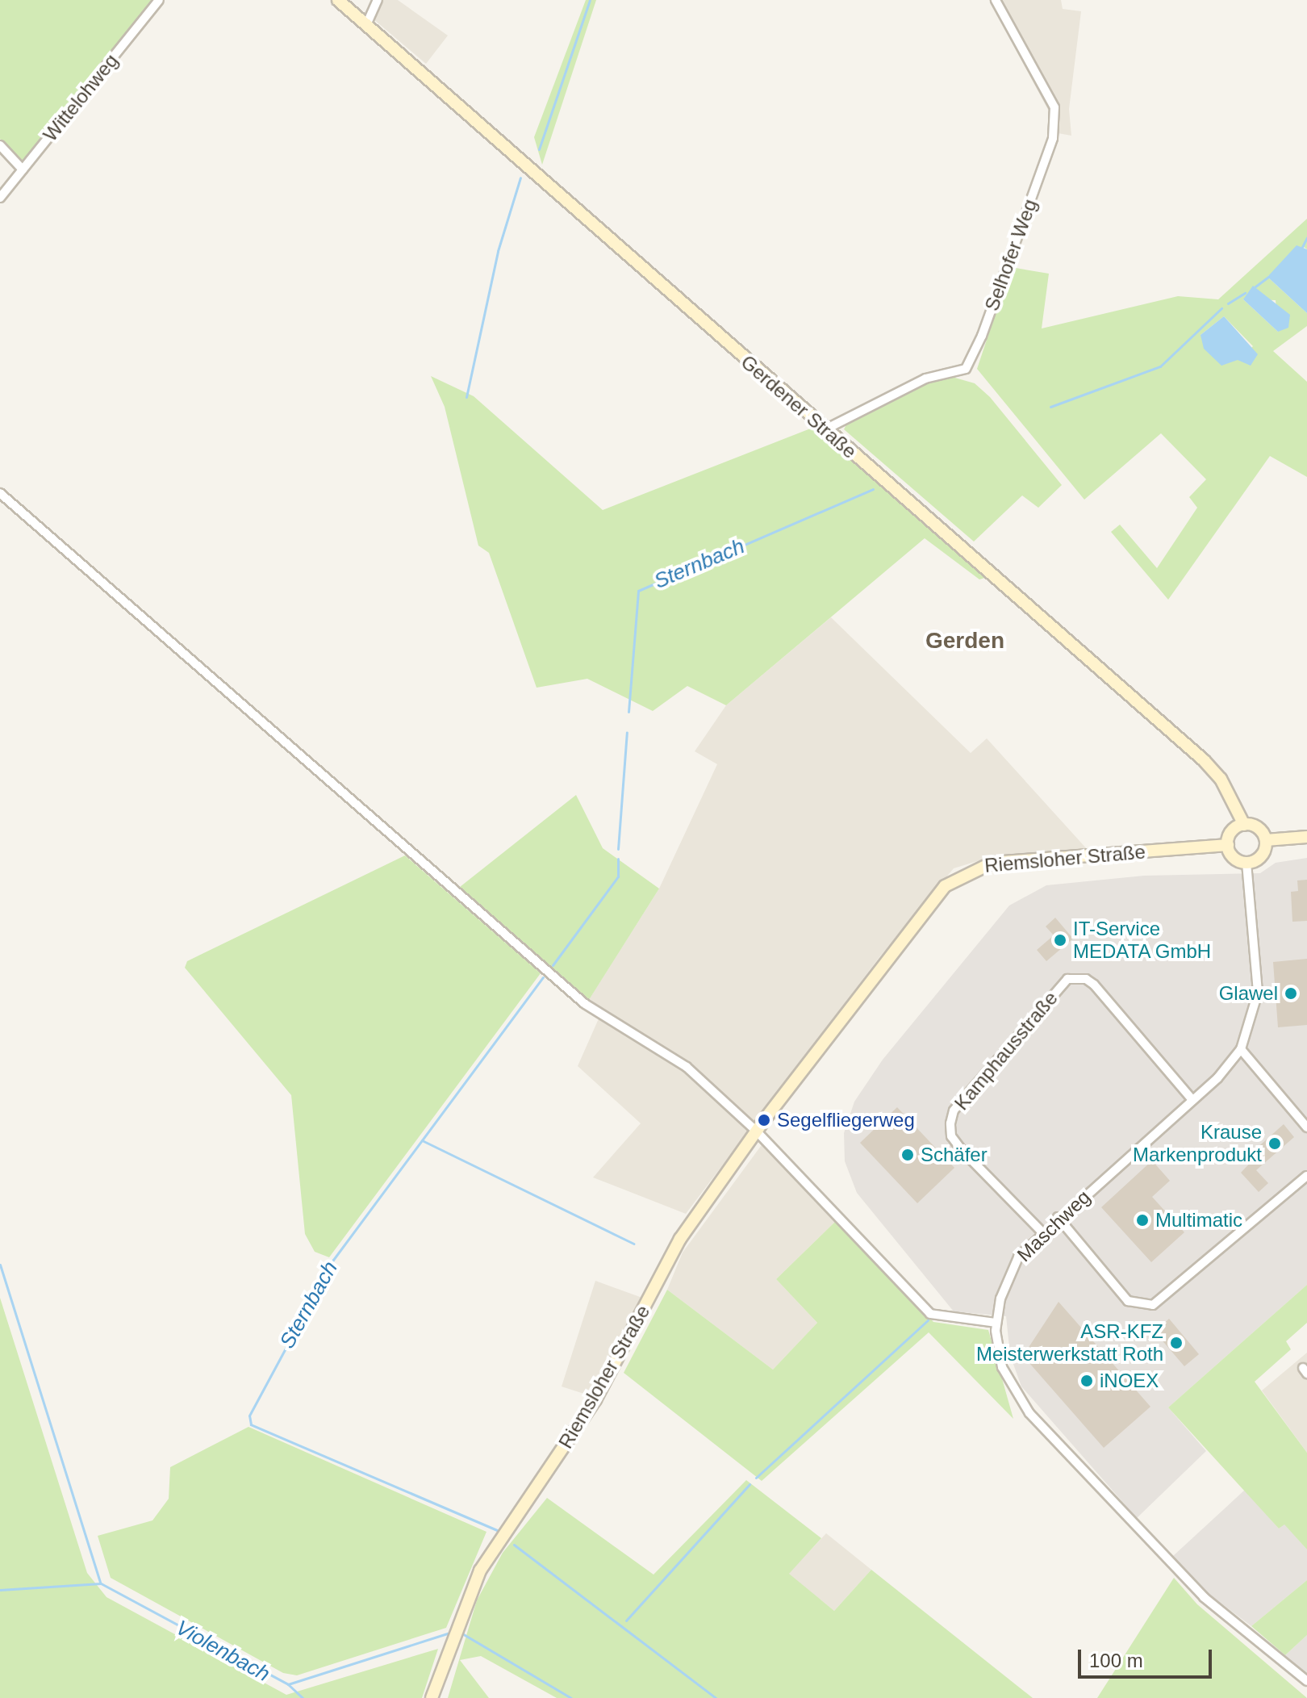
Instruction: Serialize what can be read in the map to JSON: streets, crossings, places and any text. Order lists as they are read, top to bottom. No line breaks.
{"streets":{"main road":["Gerdener Straße","Riemsloher Straße"],"street":["Wittelohweg","Selhofer Weg","Kamphausstraße","Maschweg"]},"crossings":[["Selhofer Weg","Gerdener Straße"],["Gerdener Straße","Riemsloher Straße"],["Gerdener Straße","Maschweg"],["Riemsloher Straße","Maschweg"],["Kamphausstraße","Maschweg"]],"districts":["Gerden"],"water":["Sternbach","Violenbach"],"places":["IT-Service MEDATA GmbH","Glawel","Segelfliegerweg","Krause Markenprodukt","Schäfer","Multimatic","ASR-KFZ Meisterwerkstatt Roth","iNOEX"],"scale_bar":"100 m"}
